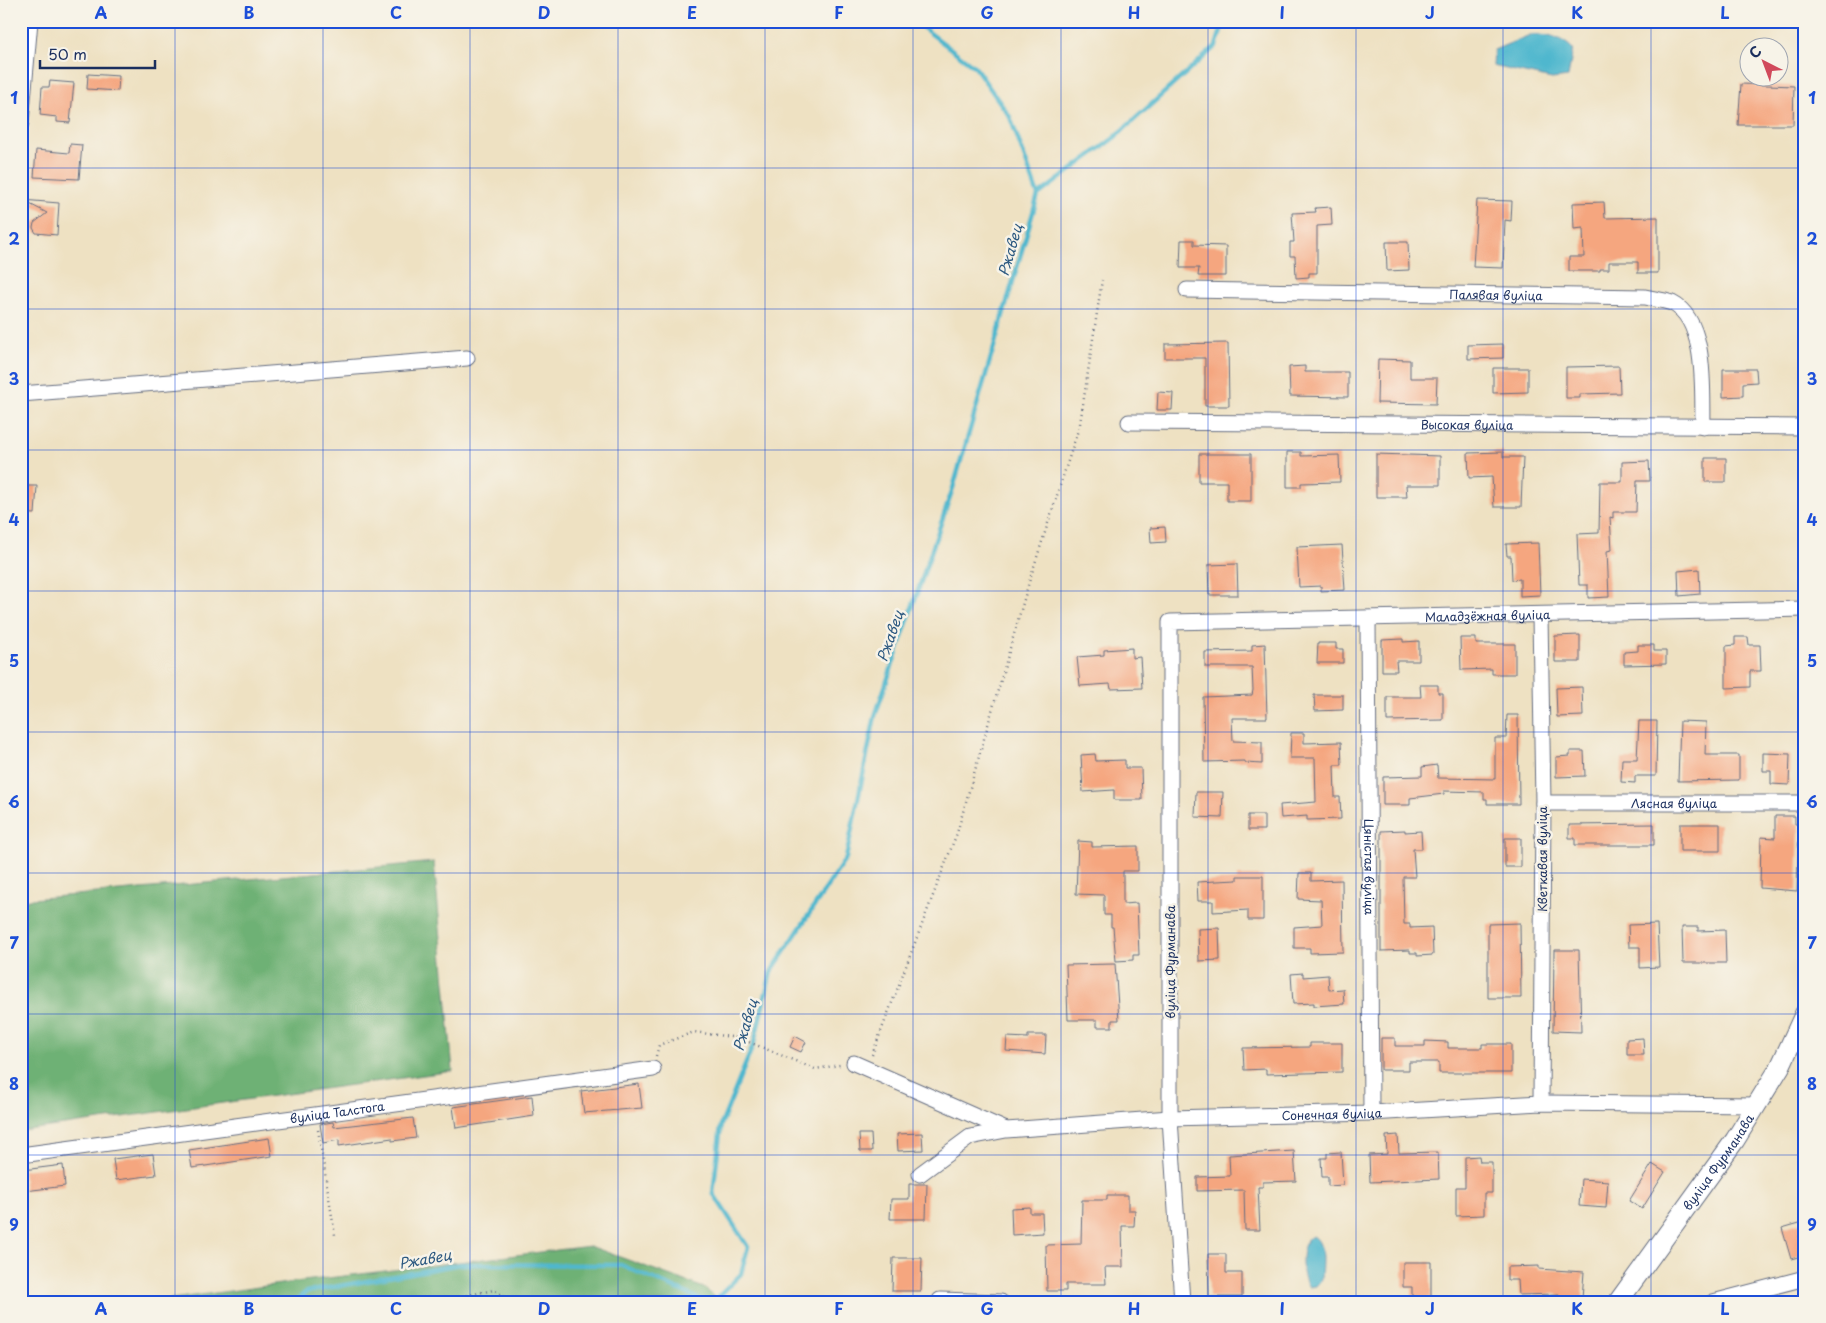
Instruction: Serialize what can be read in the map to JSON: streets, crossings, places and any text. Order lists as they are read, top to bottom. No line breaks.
{"streets":{"main road":["вуліца Фурманава"],"street":["Палявая вуліца","Высокая вуліца","Маладзёжная вуліца","Лясная вуліца","Кветкавая вуліца","Цяністая вуліца","вуліца Талстога","Сонечная вуліца"]},"crossings":[["Палявая вуліца","Высокая вуліца"],["Маладзёжная вуліца","Кветкавая вуліца"],["Маладзёжная вуліца","Цяністая вуліца"],["Маладзёжная вуліца","вуліца Фурманава"],["Лясная вуліца","Кветкавая вуліца"],["Кветкавая вуліца","Сонечная вуліца"],["Цяністая вуліца","Сонечная вуліца"],["вуліца Фурманава","Сонечная вуліца"]],"water":["Ржавец"],"scale_bar":"50 m","north":"top left","grid":{"columns":["A","B","C","D","E","F","G","H","I","J","K","L"],"rows":["1","2","3","4","5","6","7","8","9"]}}
